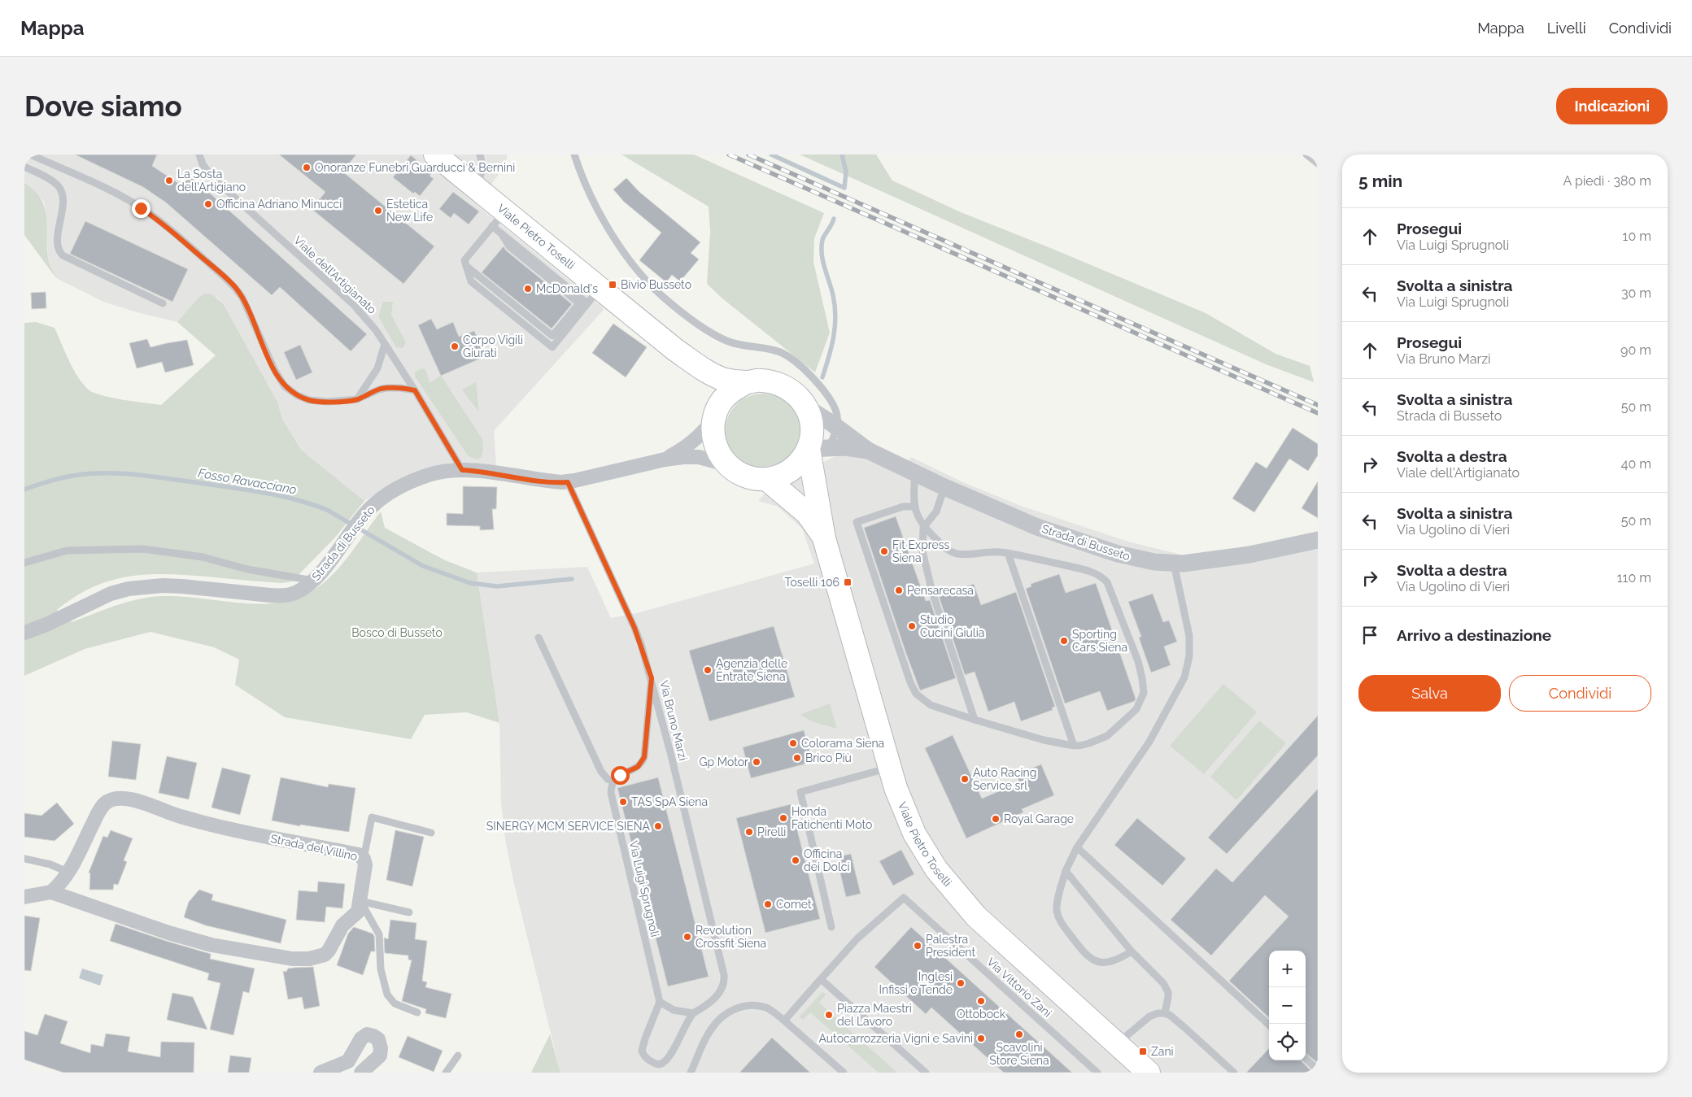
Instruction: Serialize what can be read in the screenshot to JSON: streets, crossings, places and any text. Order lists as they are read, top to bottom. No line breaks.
{"streets":{"main road":["Viale Pietro Toselli"],"street":["Strada di Busseto","Strada del Villino"],"lane":["Viale dell'Artigianato","Via Bruno Marzi","Via Luigi Sprugnoli","Via Vittorio Zani"]},"crossings":[["Viale Pietro Toselli","Strada di Busseto"],["Viale dell'Artigianato","Strada di Busseto"],["Strada di Busseto","Via Bruno Marzi"]],"water":["Fosso Ravacciano"],"parks":["Bosco di Busseto"],"places":{"other":["Onoranze Funebri Guarducci & Bernini","La Sosta dell'Artigiano","Officina Adriano Minucci","Estetica New Life","McDonald's","Corpo Vigili Giurati","Fit Express Siena","Pensarecasa","Studio Cucini Giulia","Sporting Cars Siena","Agenzia delle Entrate Siena","Colorama Siena","Brico Più","Gp Motor","Auto Racing Service srl","TAS SpA Siena","Honda Fatichenti Moto","Royal Garage","SINERGY MCM SERVICE SIENA","Pirelli","Officina dei Dolci","Comet","Revolution Crossfit Siena","Palestra President","Inglesi Infissi e Tende","Ottobock","Piazza Maestri del Lavoro","Scavolini Store Siena","Autocarrozzeria Vigni e Savini"],"transit":["Bivio Busseto","Toselli 106","Zani"]},"page":{"header":"Mappa","nav":["Mappa","Livelli","Condividi"],"buttons":["Indicazioni",["Salva","Condividi"]],"title":"Dove siamo","heading":["5 min","A piedi · 380 m"],"list":[["Prosegui","Via Luigi Sprugnoli","10 m"],["Svolta a sinistra","Via Luigi Sprugnoli","30 m"],["Prosegui","Via Bruno Marzi","90 m"],["Svolta a sinistra","Strada di Busseto","50 m"],["Svolta a destra","Viale dell'Artigianato","40 m"],["Svolta a sinistra","Via Ugolino di Vieri","50 m"],["Svolta a destra","Via Ugolino di Vieri","110 m"],"Arrivo a destinazione"],"map_buttons":["+","−"]}}
